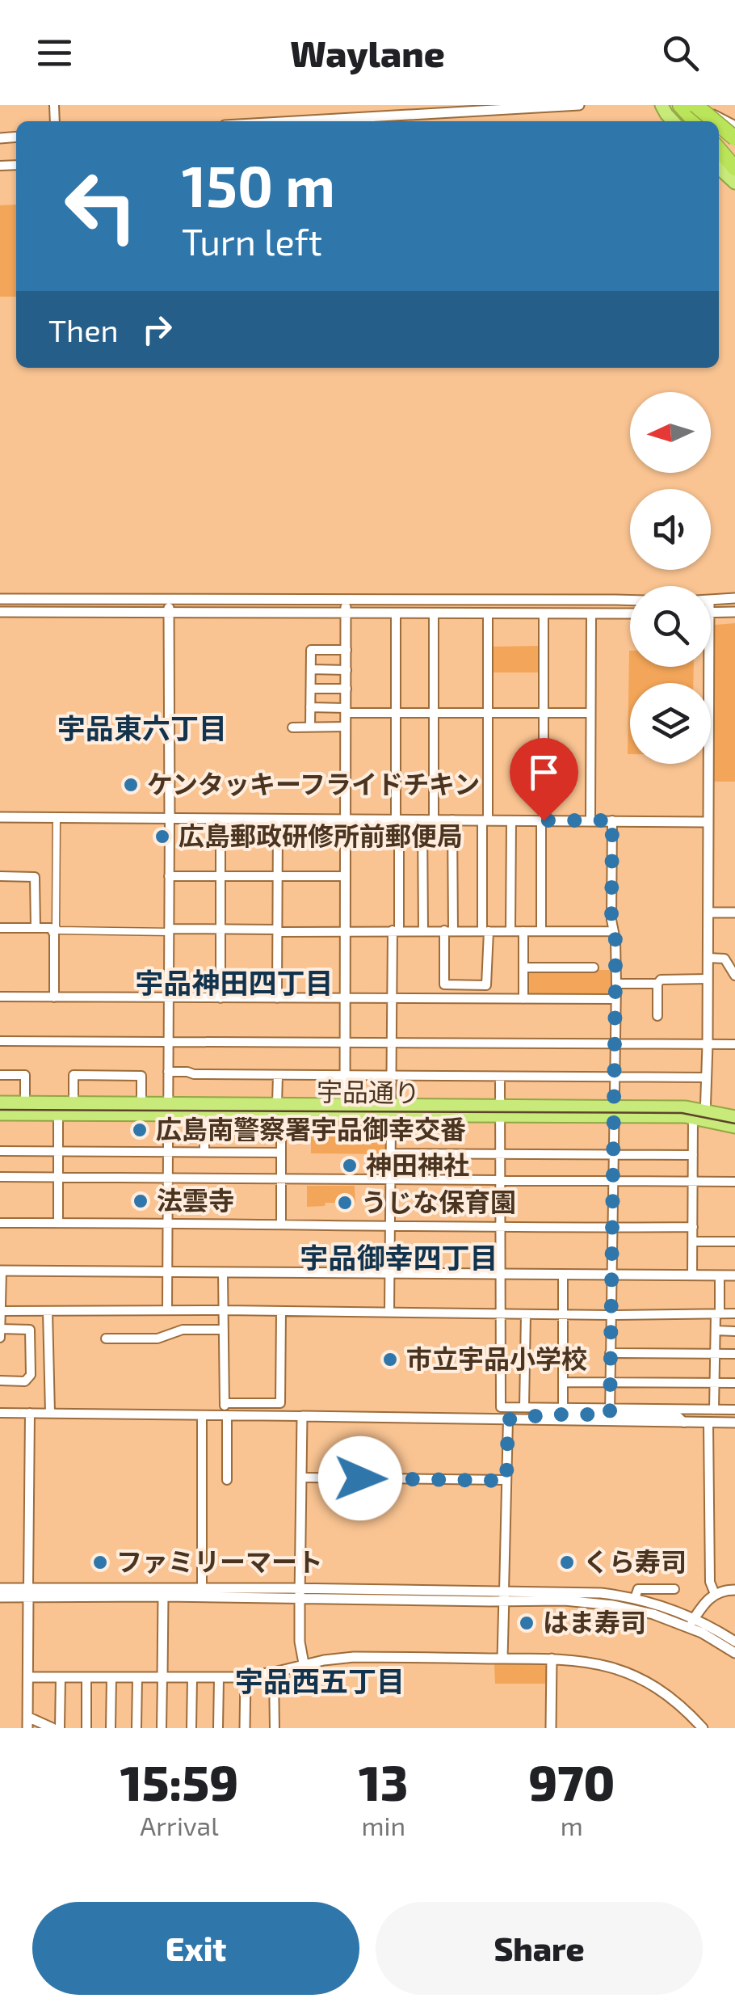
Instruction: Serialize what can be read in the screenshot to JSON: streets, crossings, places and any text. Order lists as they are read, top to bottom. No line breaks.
{"streets":{"highway":["宇品通り"]},"districts":["宇品東六丁目","宇品神田四丁目","宇品御幸四丁目","宇品西五丁目"],"places":["ケンタッキーフライドチキン","広島郵政研修所前郵便局","広島南警察署宇品御幸交番","神田神社","法雲寺","うじな保育園","市立宇品小学校","ファミリーマート","くら寿司","はま寿司"],"north":"left","page":{"header":"Waylane","turn":["150 m","Turn left"],"then":"Then","eta":["15:59","Arrival","13","min","970","m"],"buttons":["Exit","Share"]}}
